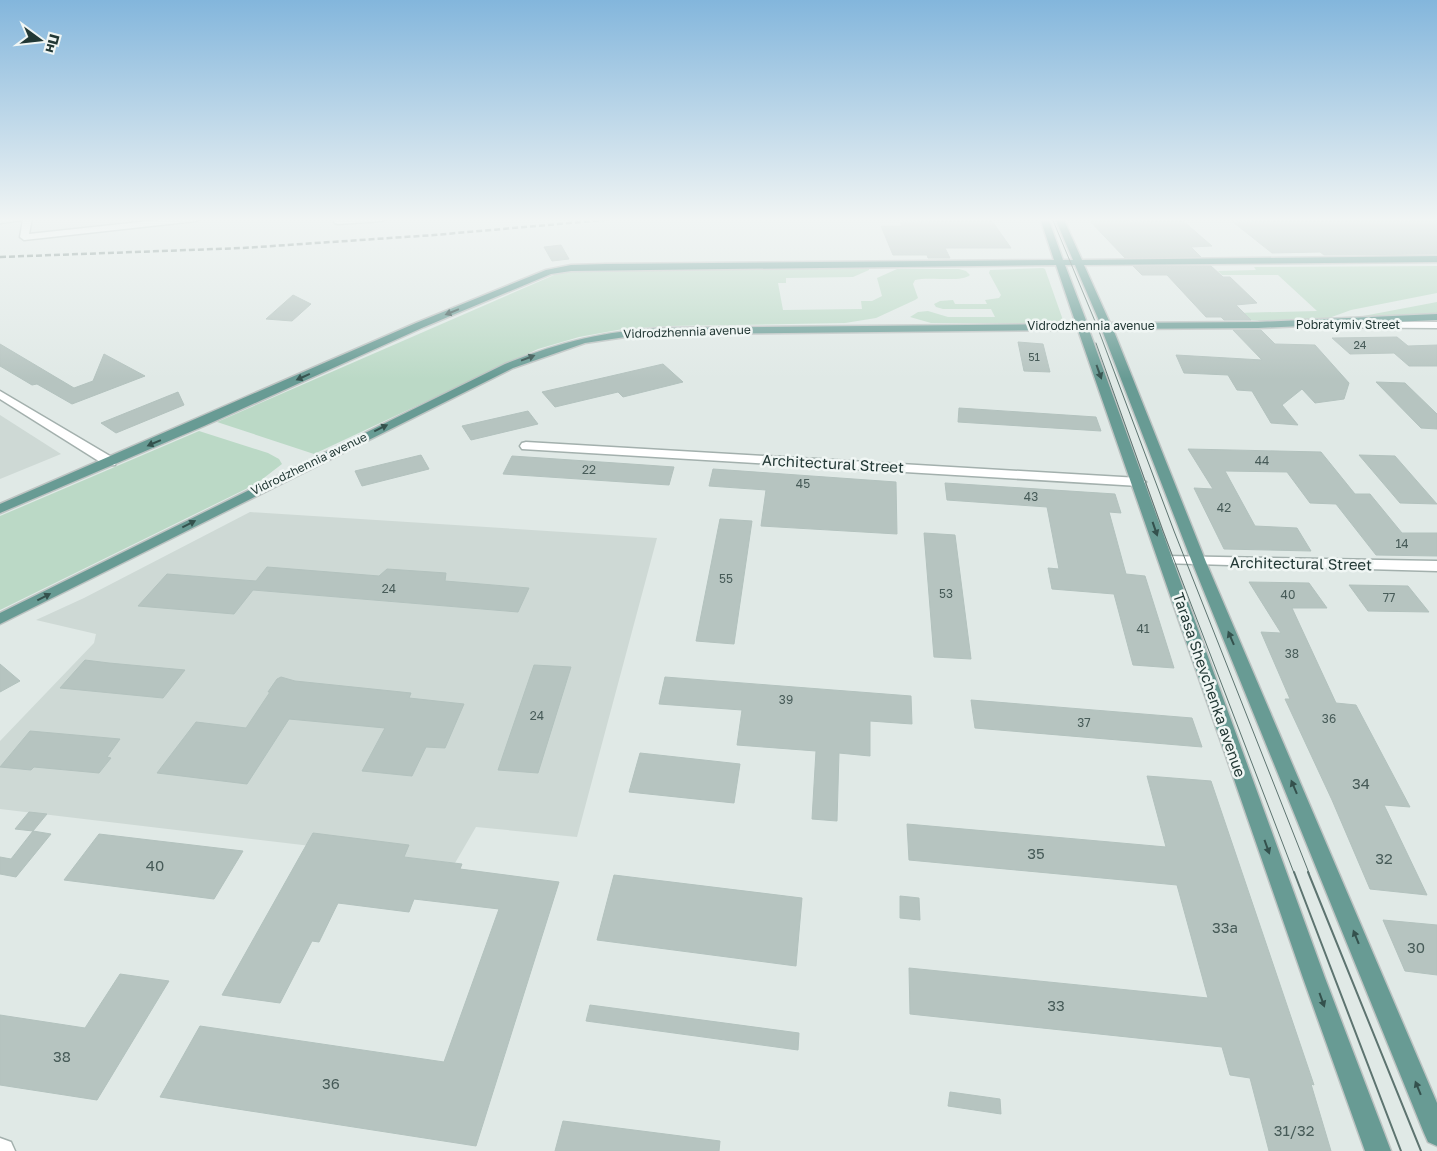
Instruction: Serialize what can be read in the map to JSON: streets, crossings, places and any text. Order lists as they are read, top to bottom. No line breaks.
{"streets":{"main road":["Vidrodzhennia avenue","Tarasa Shevchenka avenue"],"street":["Pobratymiv Street","Architectural Street"]},"crossings":[["Pobratymiv Street","Vidrodzhennia avenue"],["Vidrodzhennia avenue","Tarasa Shevchenka avenue"],["Architectural Street","Tarasa Shevchenka avenue"]],"house_numbers":["24","51","44","22","45","43","42","14","55","24","53","40","77","41","38","39","24","36","37","34","35","32","40","33а","30","33","38","36","31/32"],"north":"right"}
